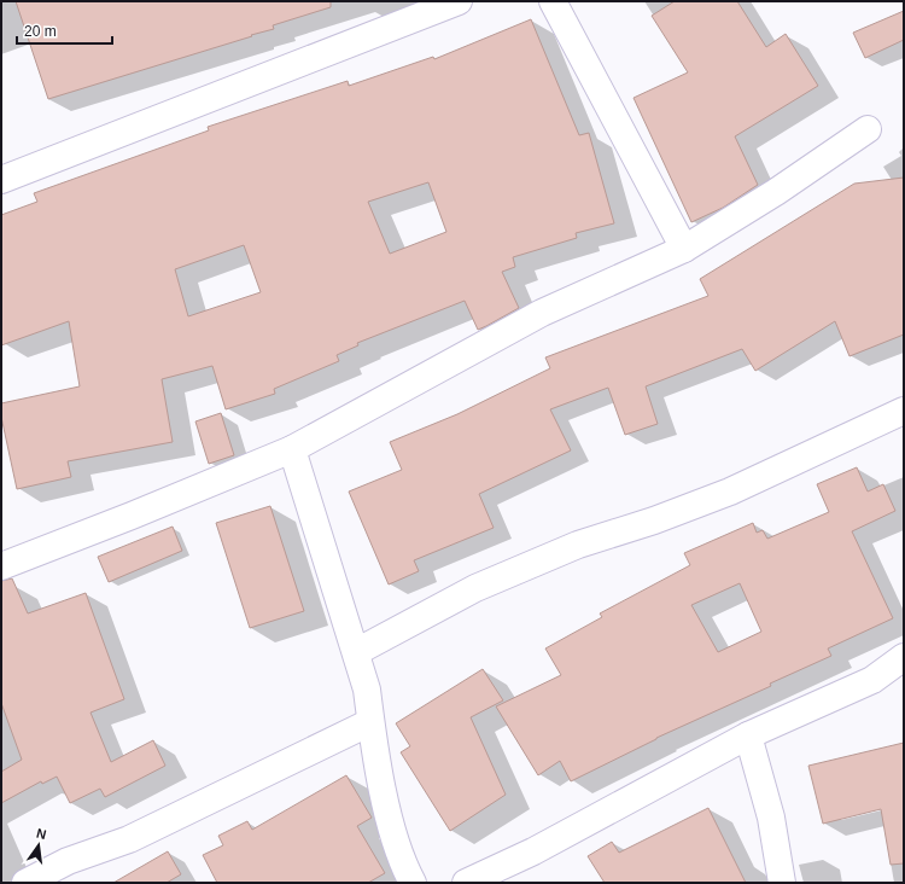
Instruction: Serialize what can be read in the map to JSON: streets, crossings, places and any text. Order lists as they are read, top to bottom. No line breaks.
{"scale_bar":"20 m","north":"top"}
